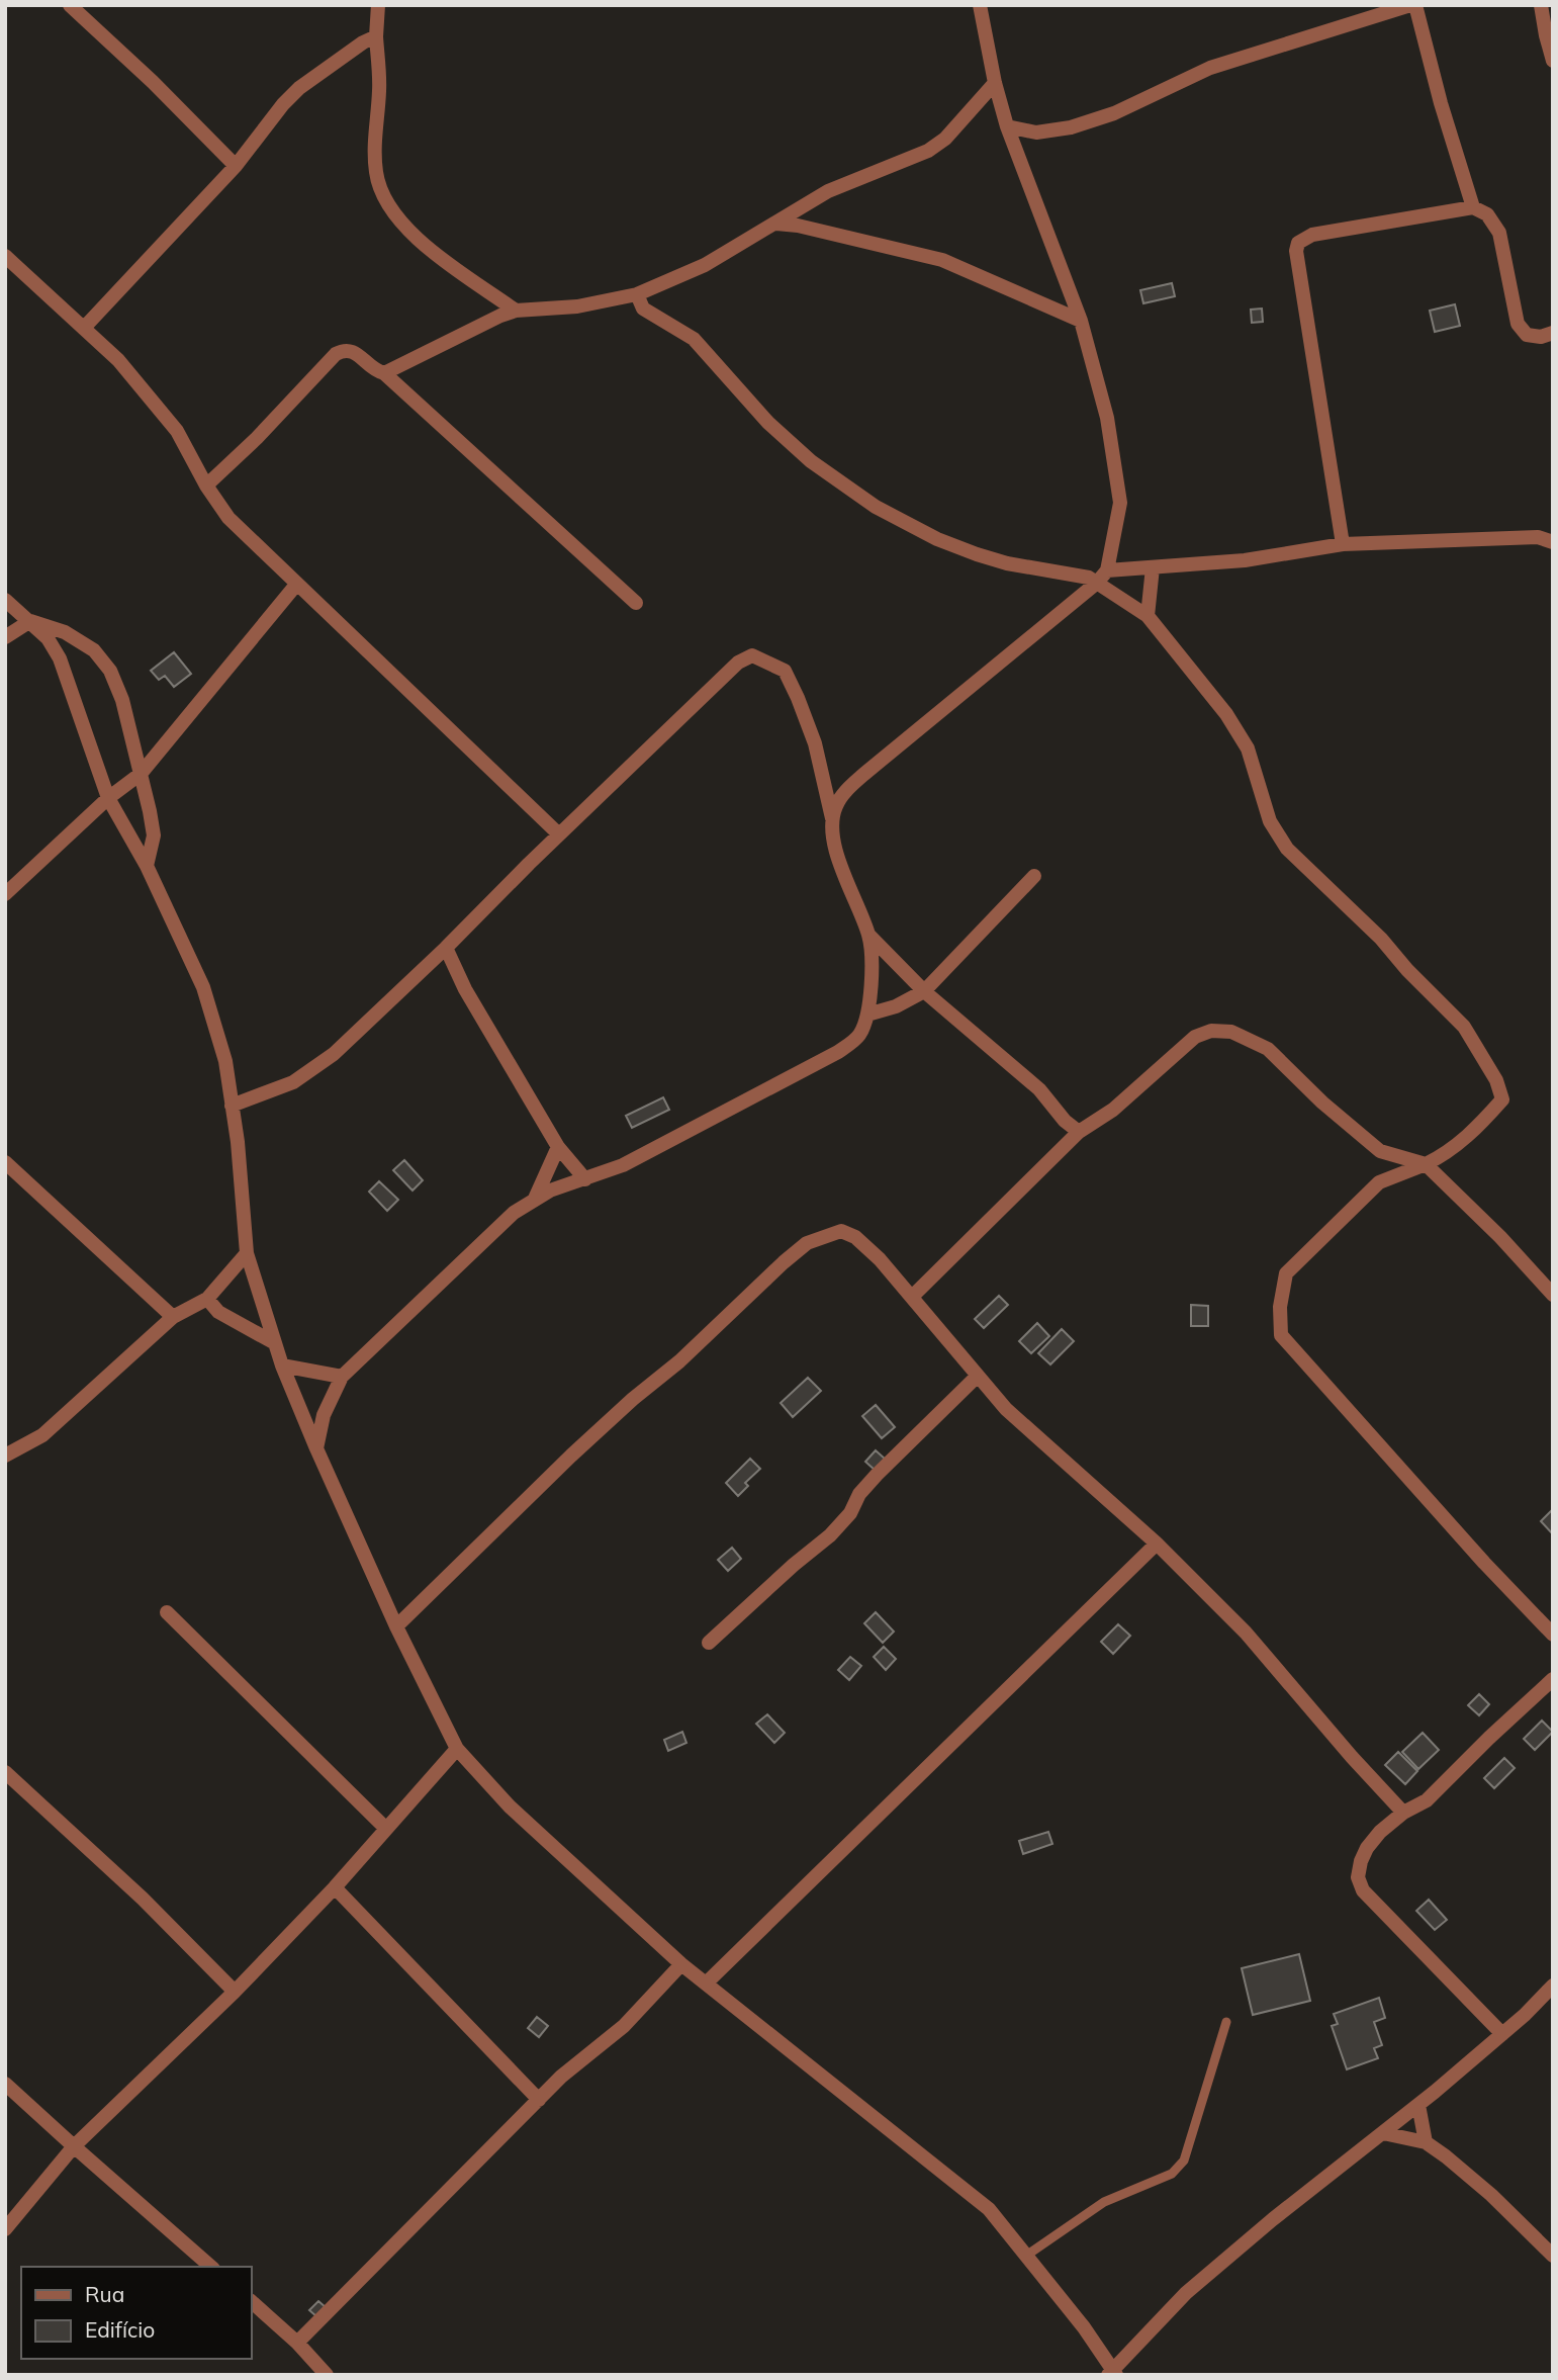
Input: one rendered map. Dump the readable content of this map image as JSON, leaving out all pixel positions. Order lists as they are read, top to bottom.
{
  "legend": ["Rua", "Edifício"]
}
